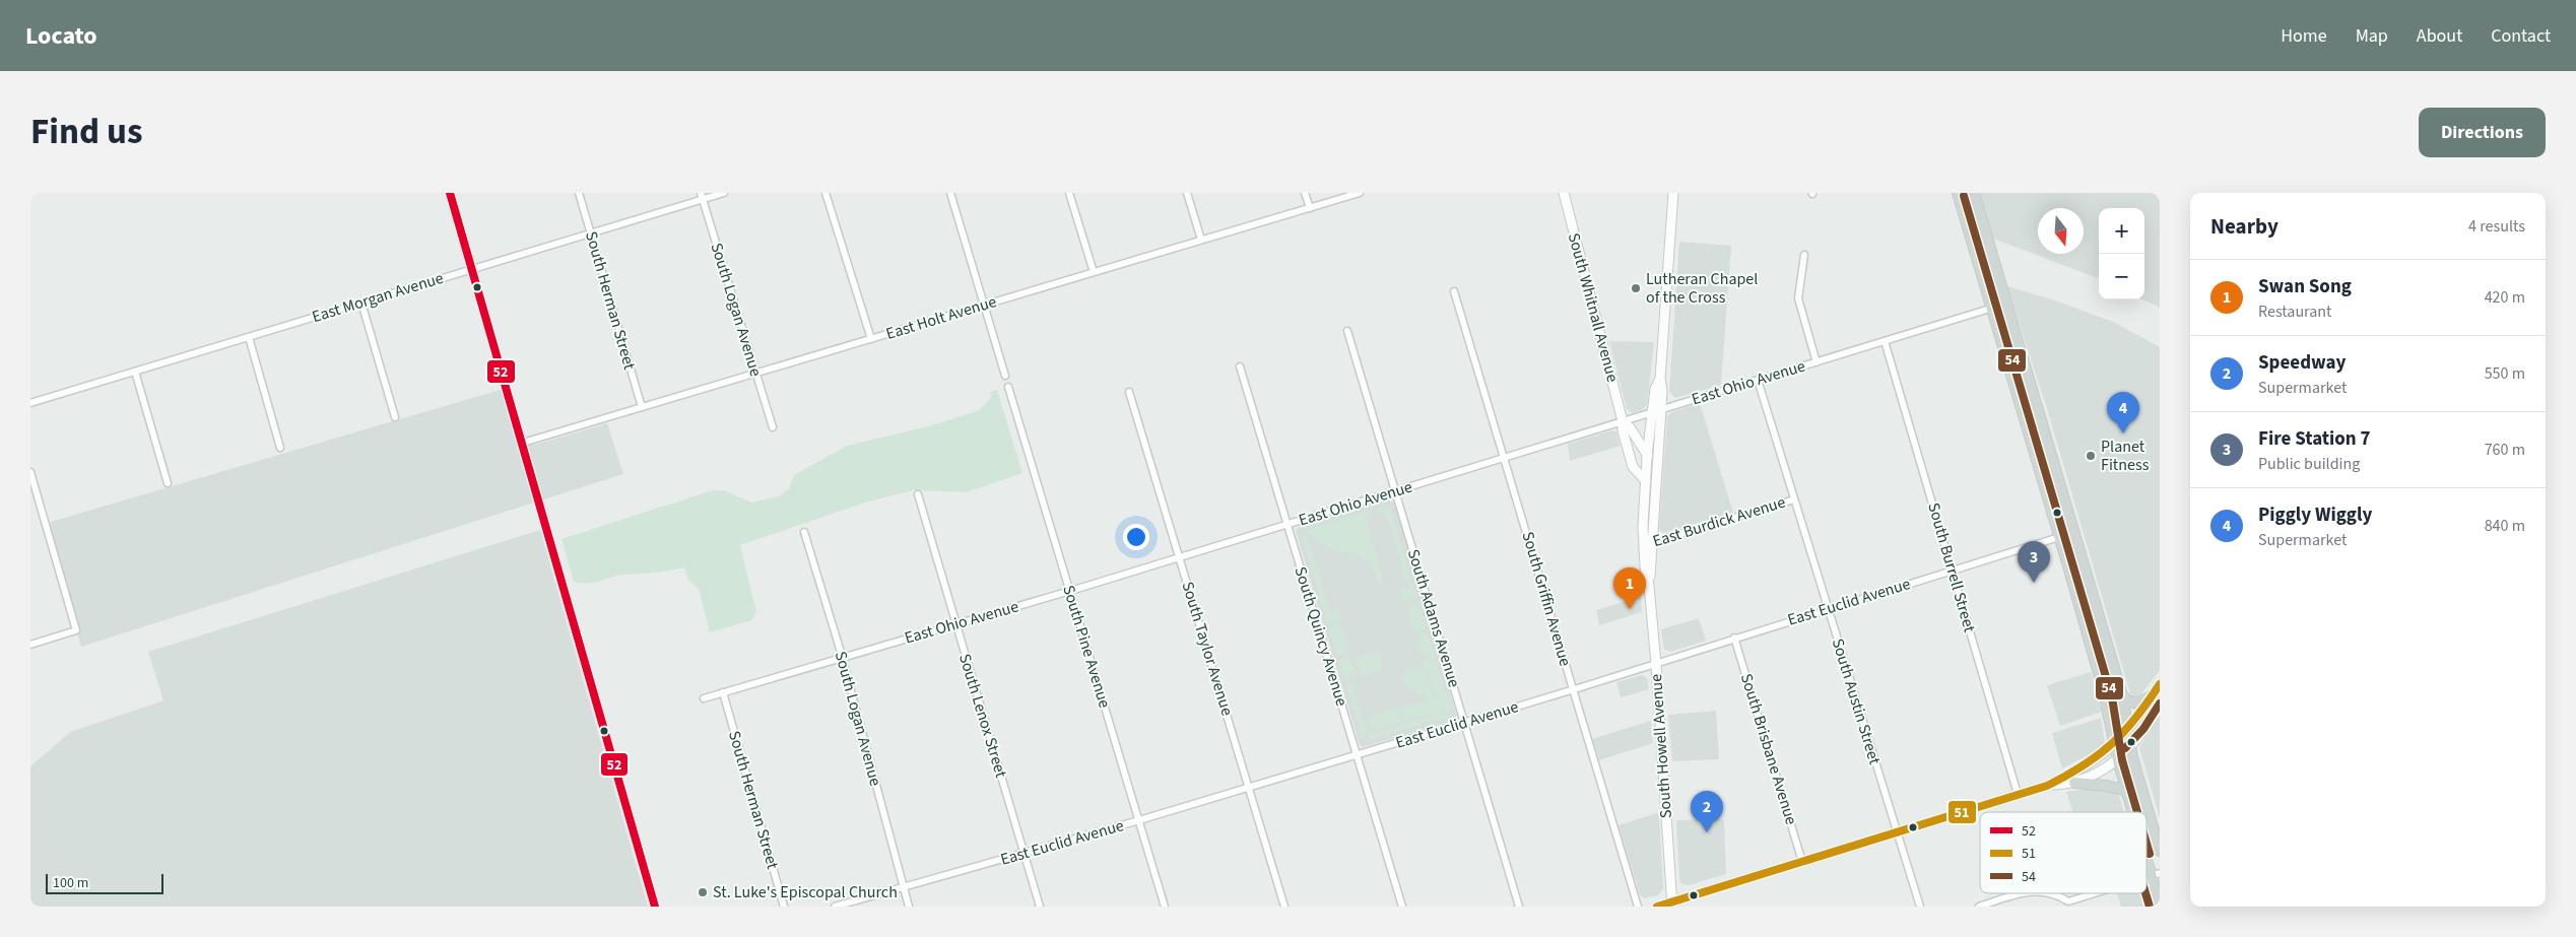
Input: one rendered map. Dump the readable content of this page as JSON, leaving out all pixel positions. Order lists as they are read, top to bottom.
{
  "streets": {
    "street": [
      "East Morgan Avenue",
      "South Herman Street",
      "South Whitnall Avenue",
      "South Logan Avenue",
      "East Holt Avenue",
      "East Ohio Avenue",
      "East Burdick Avenue",
      "South Burrell Street",
      "South Griffin Avenue",
      "East Euclid Avenue",
      "South Adams Avenue",
      "South Quincy Avenue",
      "South Pine Avenue",
      "South Taylor Avenue",
      "South Austin Street",
      "South Lenox Street",
      "South Howell Avenue",
      "South Brisbane Avenue"
    ]
  },
  "crossings": [
    ["East Morgan Avenue", "South Herman Street"],
    ["East Morgan Avenue", "South Logan Avenue"],
    ["South Herman Street", "East Holt Avenue"],
    ["South Herman Street", "East Ohio Avenue"],
    ["South Whitnall Avenue", "East Ohio Avenue"],
    ["South Whitnall Avenue", "South Howell Avenue"],
    ["South Logan Avenue", "East Holt Avenue"],
    ["South Logan Avenue", "East Ohio Avenue"],
    ["South Logan Avenue", "East Euclid Avenue"],
    ["East Ohio Avenue", "South Burrell Street"],
    ["East Ohio Avenue", "South Griffin Avenue"],
    ["East Ohio Avenue", "South Adams Avenue"],
    ["East Ohio Avenue", "South Quincy Avenue"],
    ["East Ohio Avenue", "South Pine Avenue"],
    ["East Ohio Avenue", "South Taylor Avenue"],
    ["East Ohio Avenue", "South Austin Street"],
    ["East Ohio Avenue", "South Lenox Street"],
    ["East Ohio Avenue", "South Howell Avenue"],
    ["East Burdick Avenue", "South Austin Street"],
    ["East Burdick Avenue", "South Howell Avenue"],
    ["South Burrell Street", "East Euclid Avenue"],
    ["South Griffin Avenue", "East Euclid Avenue"],
    ["East Euclid Avenue", "South Adams Avenue"],
    ["East Euclid Avenue", "South Quincy Avenue"],
    ["East Euclid Avenue", "South Pine Avenue"],
    ["East Euclid Avenue", "South Taylor Avenue"],
    ["East Euclid Avenue", "South Austin Street"],
    ["East Euclid Avenue", "South Lenox Street"],
    ["East Euclid Avenue", "South Howell Avenue"],
    ["East Euclid Avenue", "South Brisbane Avenue"]
  ],
  "places": ["Lutheran Chapel of the Cross", "Planet Fitness", "St. Luke's Episcopal Church"],
  "lines": ["transit line 52", "transit line 54", "transit line 51"],
  "legend": ["52", "51", "54"],
  "scale_bar": "100 m",
  "north": "bottom",
  "page": {
    "header": "Locato",
    "nav": [
      "Home",
      "Map",
      "About",
      "Contact"
    ],
    "title": "Find us",
    "buttons": "Directions",
    "heading": ["Nearby", "4 results"],
    "map_buttons": ["+", "−"],
    "list": [
      {
        "mark": "1",
        "name": "Swan Song",
        "note": "Restaurant",
        "value": "420 m"
      },
      {
        "mark": "2",
        "name": "Speedway",
        "note": "Supermarket",
        "value": "550 m"
      },
      {
        "mark": "3",
        "name": "Fire Station 7",
        "note": "Public building",
        "value": "760 m"
      },
      {
        "mark": "4",
        "name": "Piggly Wiggly",
        "note": "Supermarket",
        "value": "840 m"
      }
    ],
    "pins": [
      "4",
      "3",
      "1",
      "2"
    ],
    "scale": "100 m"
  }
}
